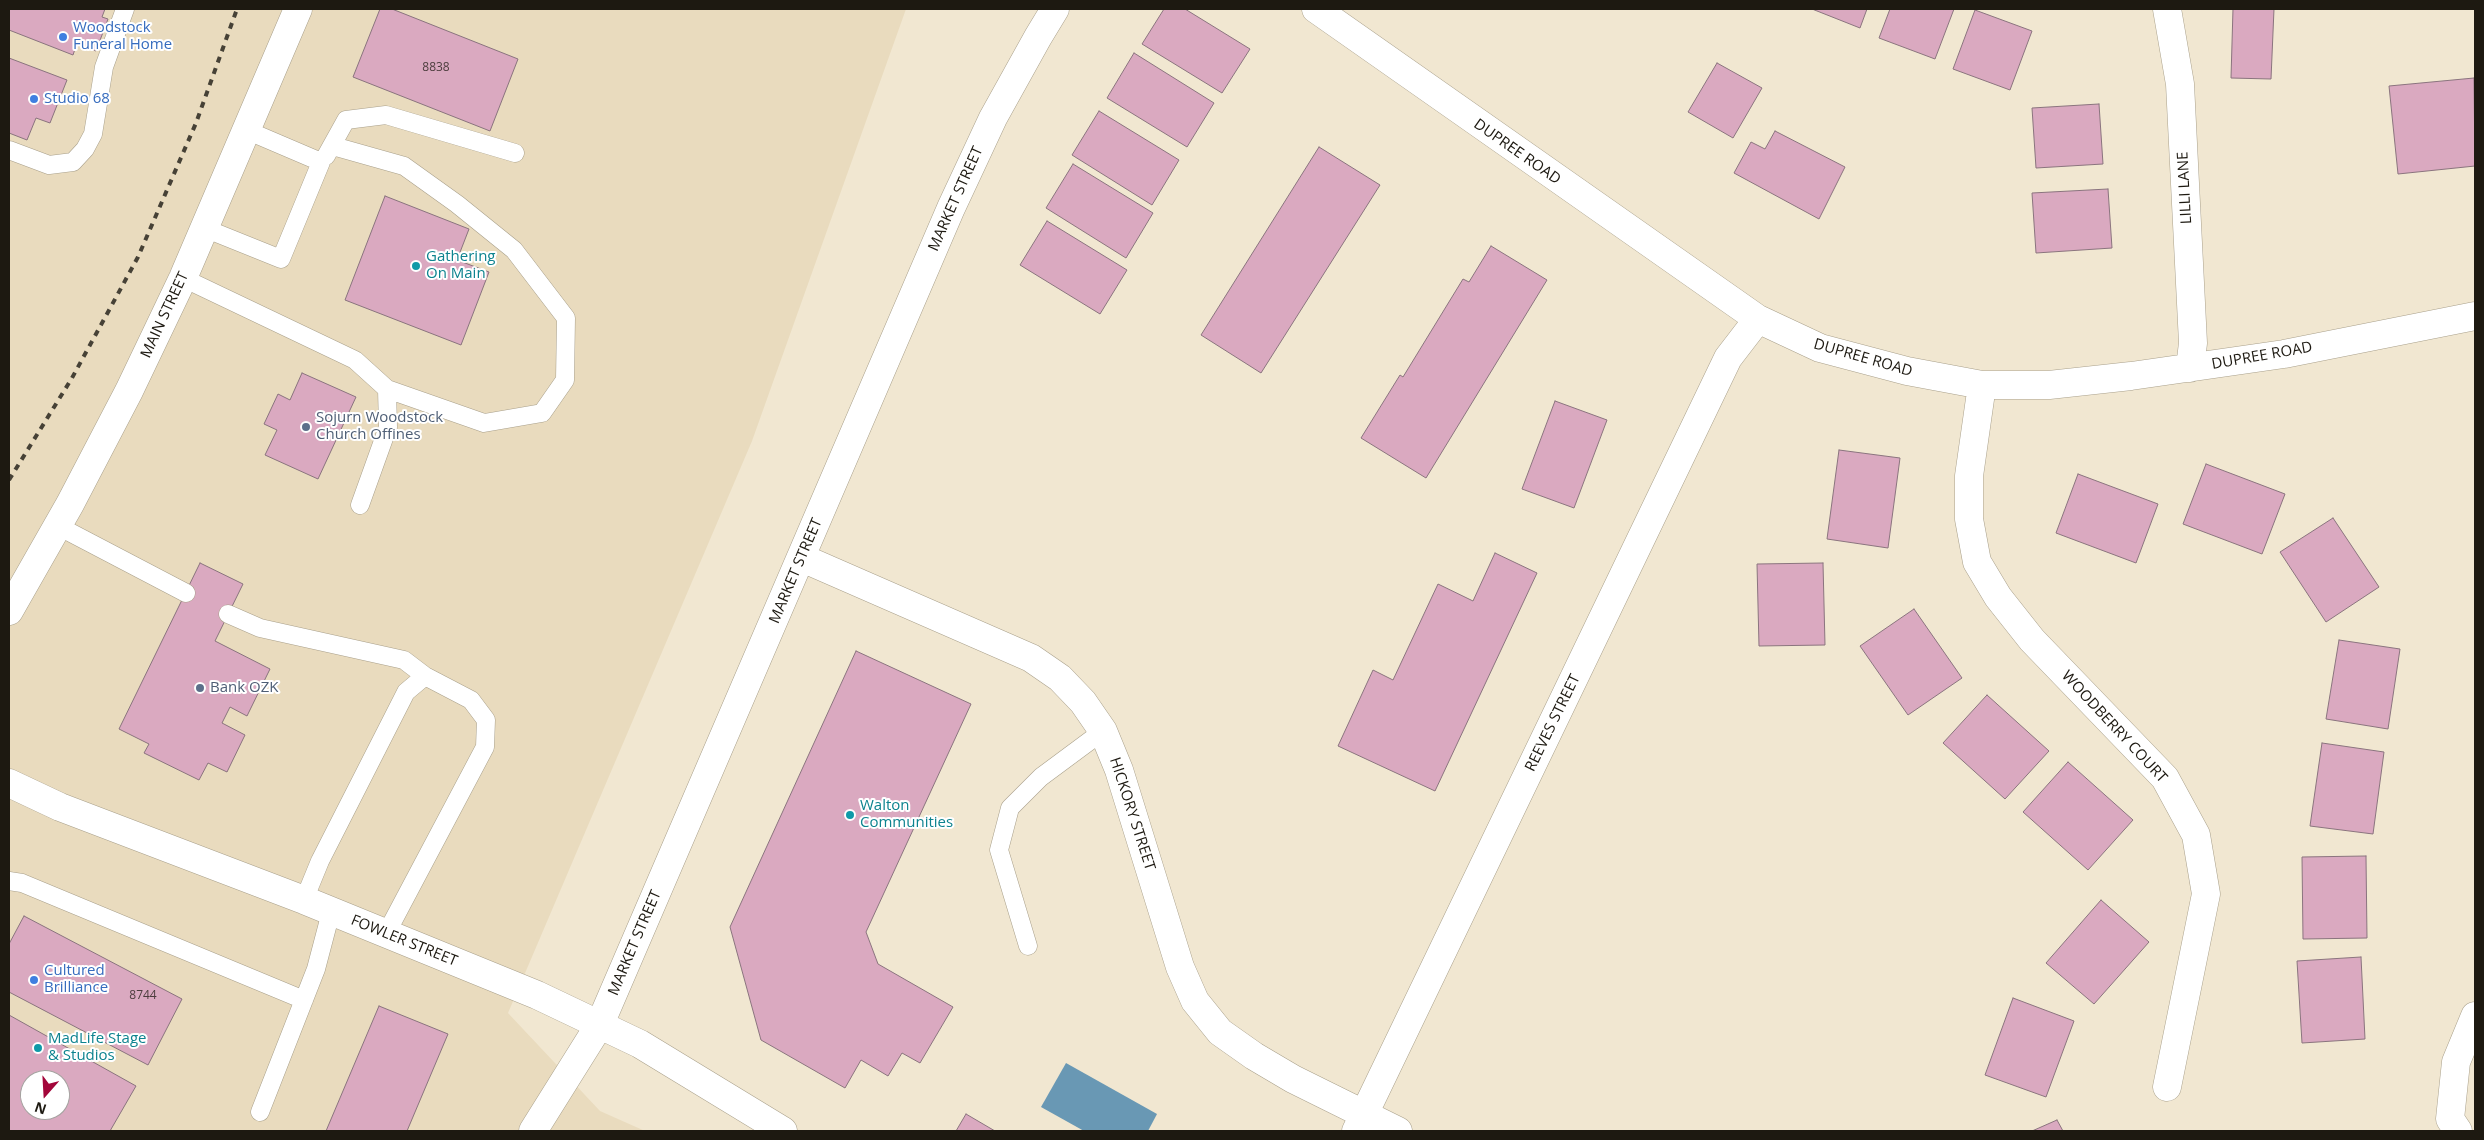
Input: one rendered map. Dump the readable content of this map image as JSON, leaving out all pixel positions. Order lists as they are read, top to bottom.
{
  "streets": {
    "street": [
      "DUPREE ROAD",
      "LILLI LANE",
      "MARKET STREET",
      "MAIN STREET",
      "REEVES STREET",
      "WOODBERRY COURT",
      "HICKORY STREET",
      "FOWLER STREET"
    ]
  },
  "crossings": [
    ["DUPREE ROAD", "LILLI LANE"],
    ["DUPREE ROAD", "REEVES STREET"],
    ["DUPREE ROAD", "WOODBERRY COURT"],
    ["MARKET STREET", "HICKORY STREET"],
    ["MARKET STREET", "FOWLER STREET"],
    ["REEVES STREET", "HICKORY STREET"]
  ],
  "places": [
    "Woodstock Funeral Home",
    "Studio 68",
    "Gathering On Main",
    "Sojurn Woodstock Church Offines",
    "Bank OZK",
    "Walton Communities",
    "Cultured Brilliance",
    "MadLife Stage & Studios"
  ],
  "house_numbers": ["8838", "8744"],
  "north": "bottom"
}
